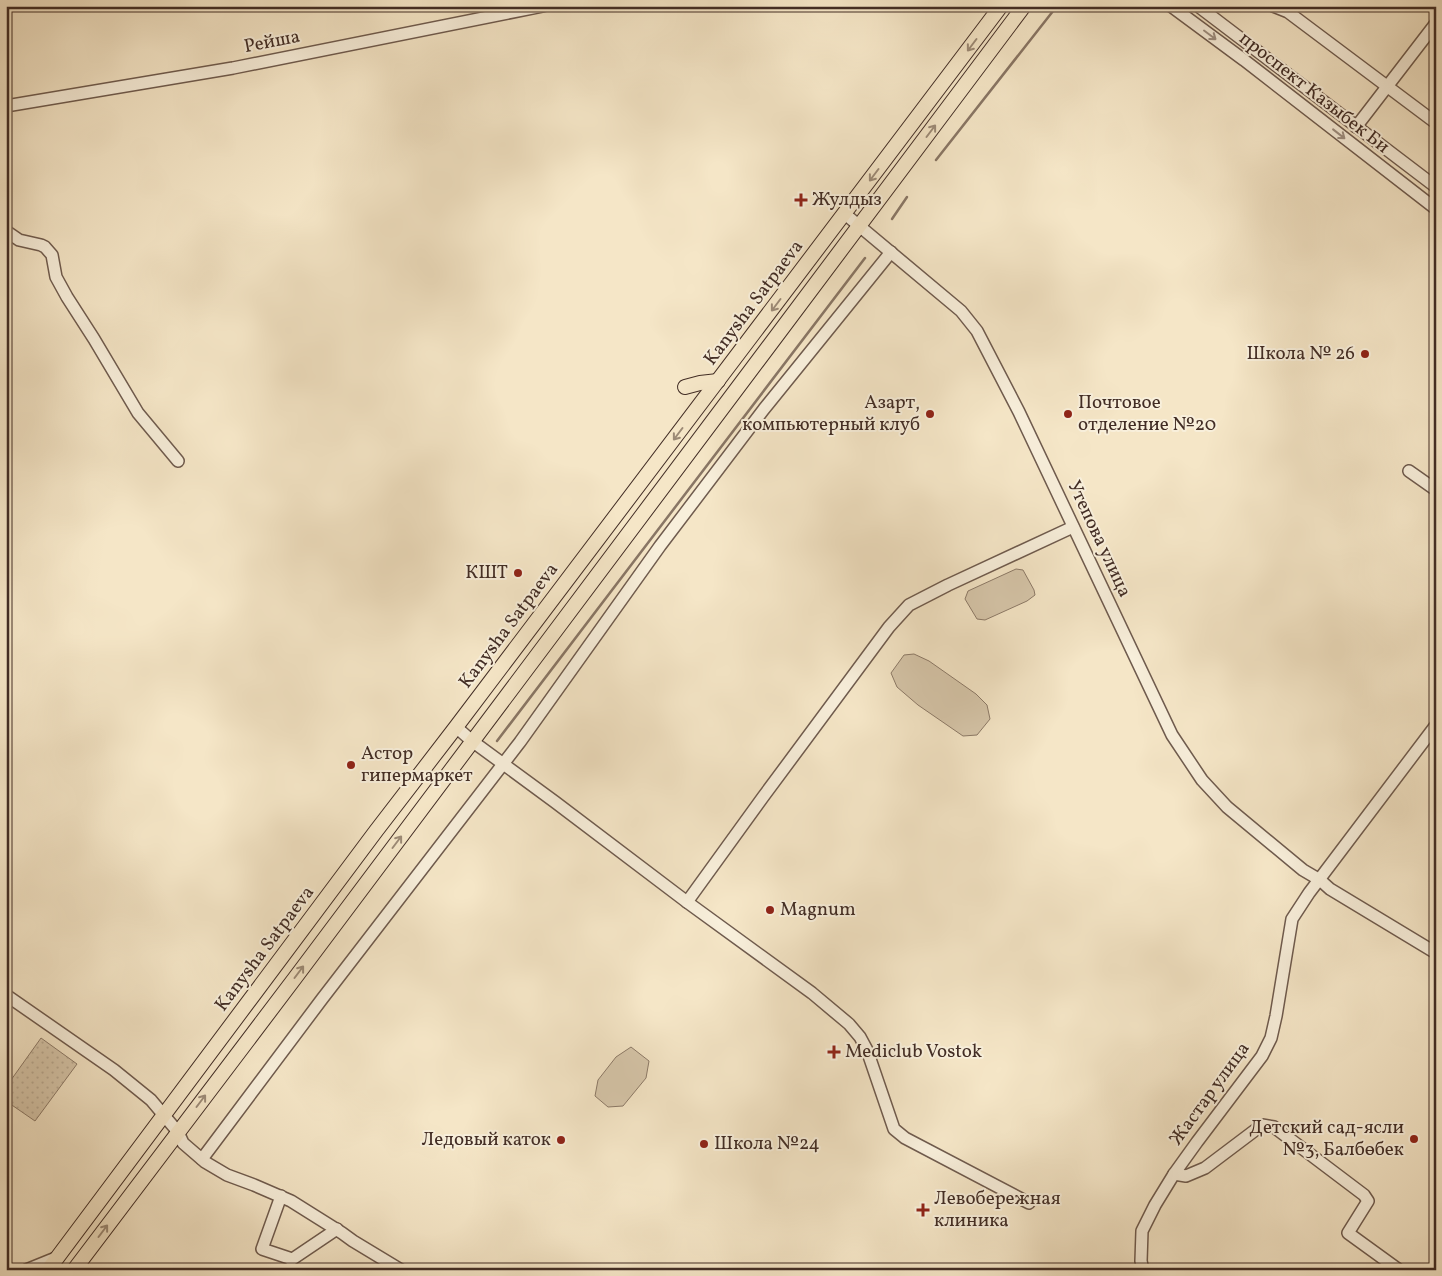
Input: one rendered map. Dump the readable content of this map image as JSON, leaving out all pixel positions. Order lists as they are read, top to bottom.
{
  "streets": {
    "main road": ["Kanysha Satpaeva"],
    "street": [
      "Рейша",
      "проспект Казыбек Би",
      "Утепова улица",
      "Жастар улица"
    ]
  },
  "crossings": [
    ["Kanysha Satpaeva", "Утепова улица"],
    ["Утепова улица", "Жастар улица"]
  ],
  "places": {
    "health": ["Жулдыз", "Mediclub Vostok", "Левобережная клиника"],
    "other": [
      "Школа № 26",
      "Азарт, компьютерный клуб",
      "Почтовое отделение №20",
      "КШТ",
      "Астор гипермаркет",
      "Magnum",
      "Детский сад-ясли №3, Балбөбек",
      "Ледовый каток",
      "Школа №24"
    ]
  }
}
